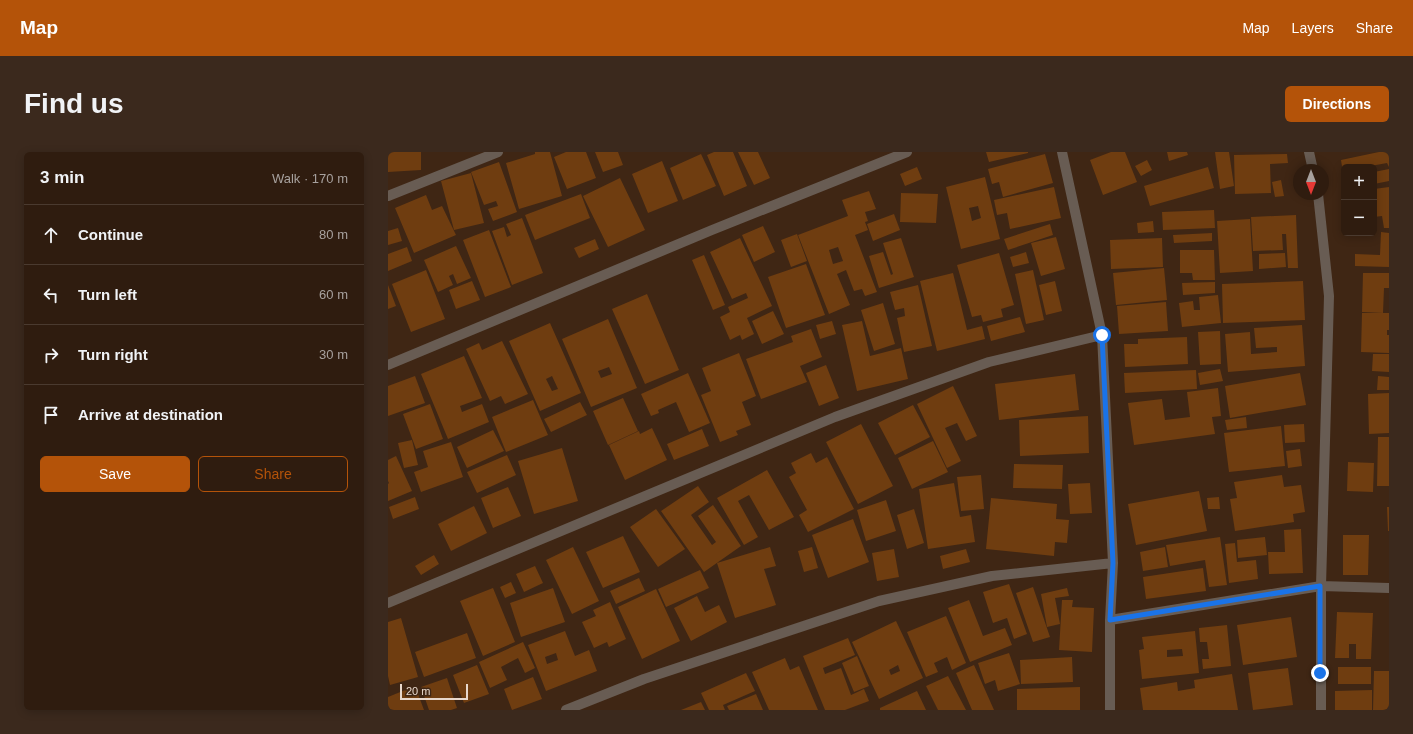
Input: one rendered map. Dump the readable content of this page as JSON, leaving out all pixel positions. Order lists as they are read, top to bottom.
{
  "scale_bar": "20 m",
  "north": "bottom",
  "page": {
    "header": "Map",
    "nav": ["Map", "Layers", "Share"],
    "buttons": [
      "Directions",
      ["Save", "Share"]
    ],
    "title": "Find us",
    "heading": ["3 min", "Walk · 170 m"],
    "map_buttons": ["+", "−"],
    "list": [
      ["Continue", "80 m"],
      ["Turn left", "60 m"],
      ["Turn right", "30 m"],
      "Arrive at destination"
    ],
    "scale": "20 m"
  }
}
